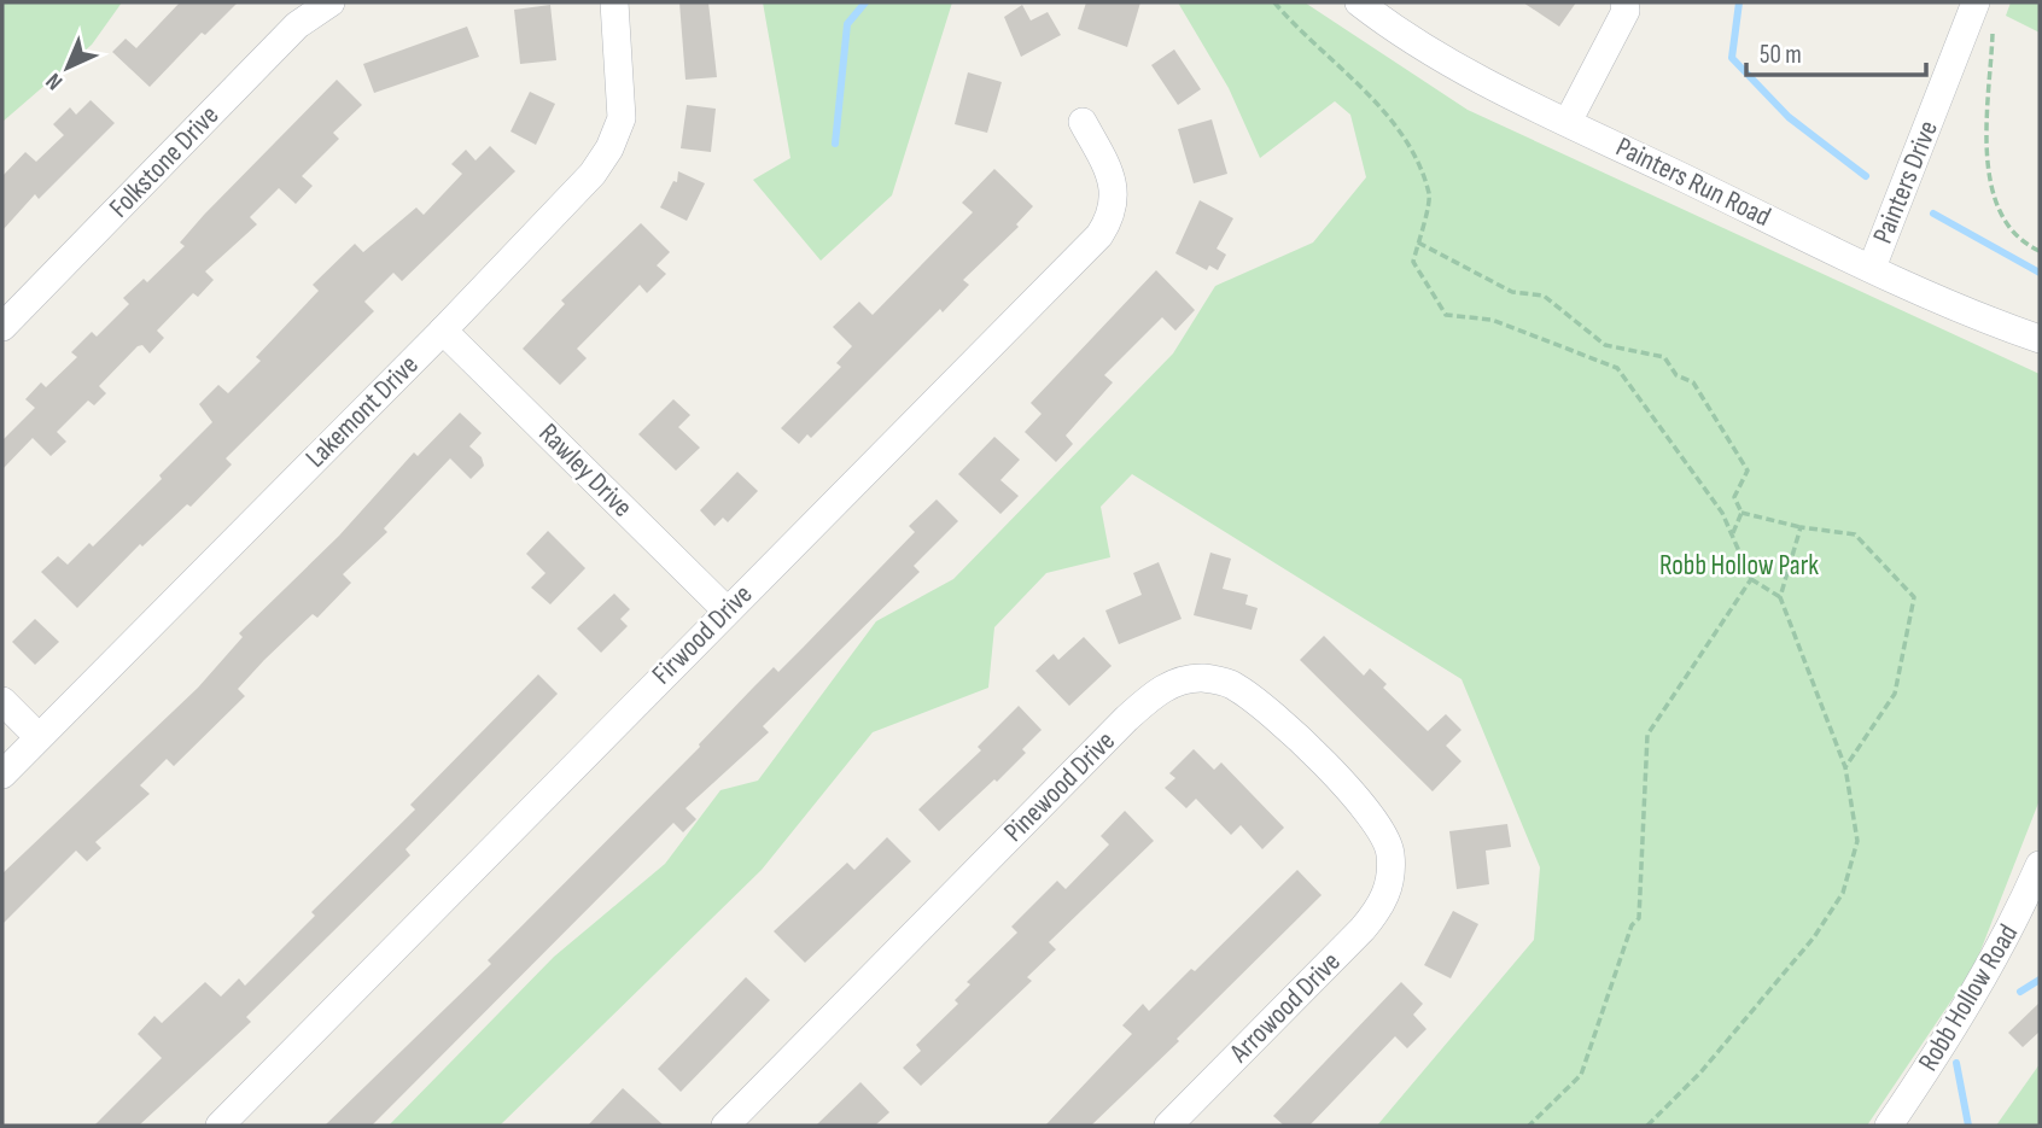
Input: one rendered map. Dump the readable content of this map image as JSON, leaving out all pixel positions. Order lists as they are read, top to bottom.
{
  "streets": {
    "street": [
      "Folkstone Drive",
      "Painters Run Road",
      "Painters Drive",
      "Lakemont Drive",
      "Rawley Drive",
      "Firwood Drive",
      "Pinewood Drive",
      "Robb Hollow Road",
      "Arrowood Drive"
    ]
  },
  "crossings": [
    ["Painters Run Road", "Painters Drive"],
    ["Lakemont Drive", "Rawley Drive"],
    ["Rawley Drive", "Firwood Drive"],
    ["Pinewood Drive", "Arrowood Drive"]
  ],
  "parks": ["Robb Hollow Park"],
  "scale_bar": "50 m",
  "north": "bottom left"
}
